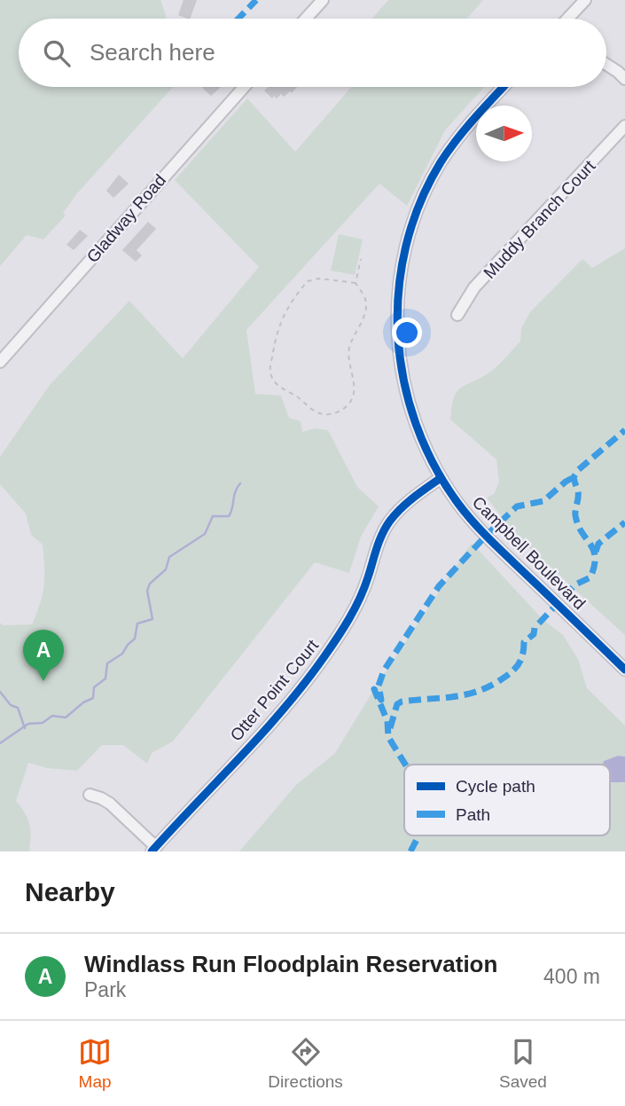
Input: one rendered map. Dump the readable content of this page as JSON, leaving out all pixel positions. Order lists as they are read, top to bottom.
{
  "streets": {
    "street": [
      "Gladway Road",
      "Muddy Branch Court",
      "Campbell Boulevard",
      "Otter Point Court"
    ]
  },
  "crossings": [
    ["Campbell Boulevard", "Otter Point Court"]
  ],
  "legend": ["Cycle path", "Path"],
  "north": "right",
  "page": {
    "search": "Search here",
    "pins": "A",
    "heading": "Nearby",
    "list": [
      {
        "mark": "A",
        "name": "Windlass Run Floodplain Reservation",
        "note": "Park",
        "value": "400 m"
      }
    ],
    "nav": ["Map", "Directions", "Saved"]
  }
}
